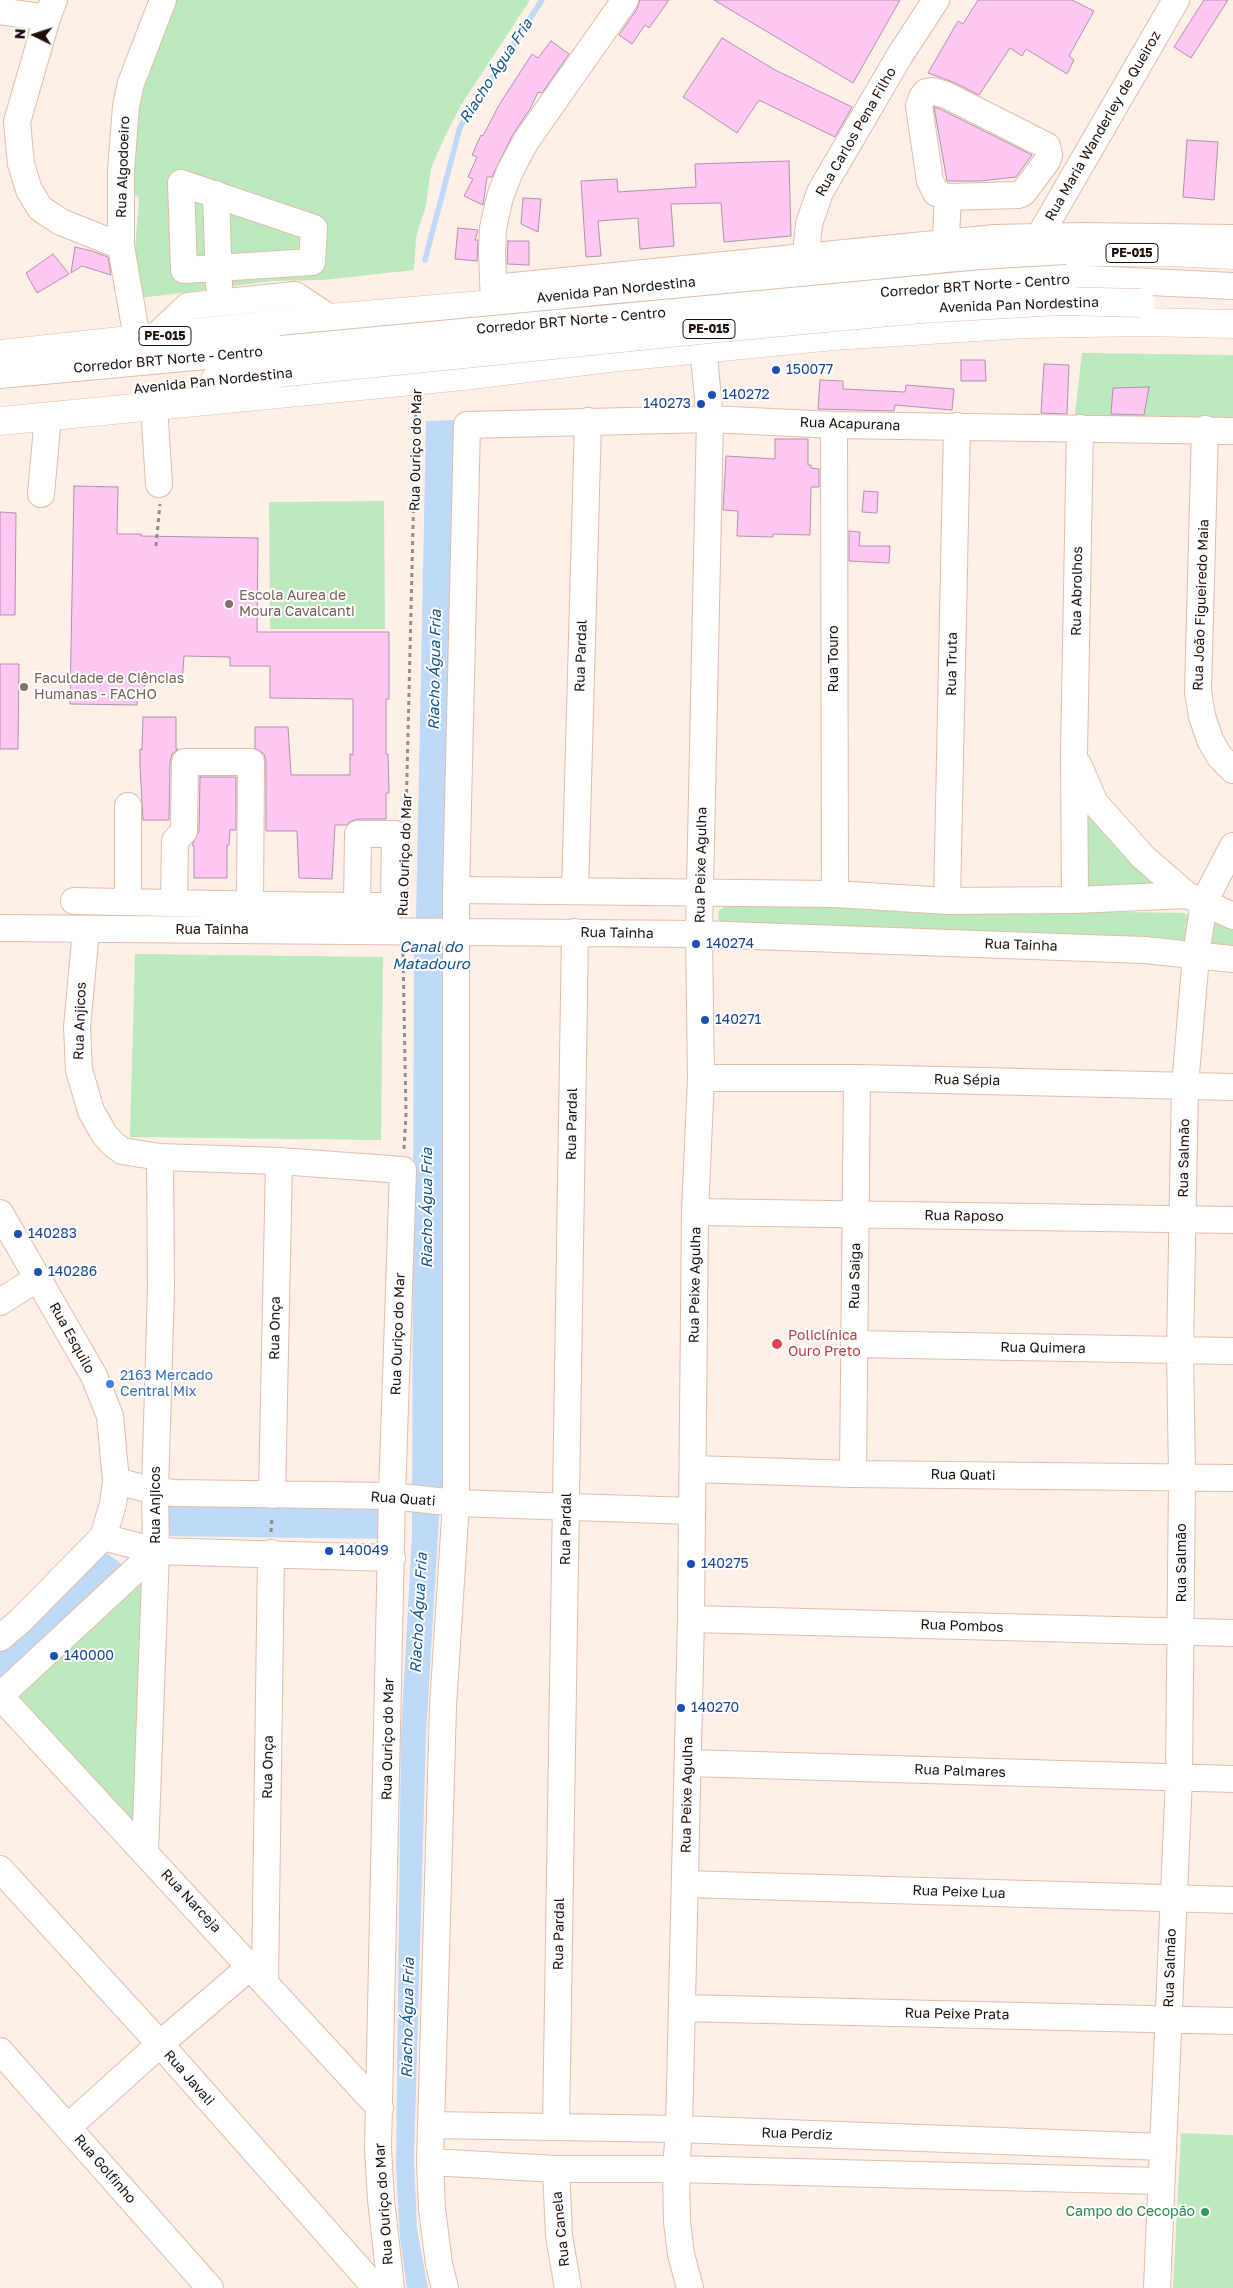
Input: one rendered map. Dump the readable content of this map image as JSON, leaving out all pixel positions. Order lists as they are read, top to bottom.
{
  "streets": {
    "highway": ["PE-015", "Avenida Pan Nordestina"],
    "street": [
      "Rua Maria Wanderley de Queiroz",
      "Rua Carlos Pena Filho",
      "Rua Algodoeiro",
      "Corredor BRT Norte - Centro",
      "Rua Acapurana",
      "Rua Ouriço do Mar",
      "Rua Abrolhos",
      "Rua João Figueiredo Maia",
      "Rua Pardal",
      "Rua Touro",
      "Rua Truta",
      "Rua Peixe Agulha",
      "Rua Tainha",
      "Rua Anjicos",
      "Rua Sépia",
      "Rua Salmão",
      "Rua Raposo",
      "Rua Saiga",
      "Rua Onça",
      "Rua Esquilo",
      "Rua Quimera",
      "Rua Quati",
      "Rua Pombos",
      "Rua Palmares",
      "Rua Peixe Lua",
      "Rua Narceja",
      "Rua Peixe Prata",
      "Rua Javali",
      "Rua Perdiz",
      "Rua Golfinho",
      "Rua Canela"
    ]
  },
  "crossings": [
    ["Rua Maria Wanderley de Queiroz", "Avenida Pan Nordestina"],
    ["Rua Carlos Pena Filho", "Avenida Pan Nordestina"],
    ["Rua Algodoeiro", "Avenida Pan Nordestina"],
    ["Corredor BRT Norte - Centro", "Avenida Pan Nordestina"],
    ["Avenida Pan Nordestina", "Rua Ouriço do Mar"],
    ["Avenida Pan Nordestina", "Rua Peixe Agulha"],
    ["Rua Acapurana", "Rua Abrolhos"],
    ["Rua Acapurana", "Rua João Figueiredo Maia"],
    ["Rua Acapurana", "Rua Pardal"],
    ["Rua Acapurana", "Rua Touro"],
    ["Rua Acapurana", "Rua Truta"],
    ["Rua Acapurana", "Rua Peixe Agulha"],
    ["Rua Ouriço do Mar", "Rua Tainha"],
    ["Rua Ouriço do Mar", "Rua Anjicos"],
    ["Rua Ouriço do Mar", "Rua Quati"],
    ["Rua Ouriço do Mar", "Rua Narceja"],
    ["Rua Abrolhos", "Rua Salmão"],
    ["Rua Pardal", "Rua Tainha"],
    ["Rua Pardal", "Rua Quati"],
    ["Rua Pardal", "Rua Perdiz"],
    ["Rua Peixe Agulha", "Rua Tainha"],
    ["Rua Peixe Agulha", "Rua Sépia"],
    ["Rua Peixe Agulha", "Rua Raposo"],
    ["Rua Peixe Agulha", "Rua Quati"],
    ["Rua Peixe Agulha", "Rua Pombos"],
    ["Rua Peixe Agulha", "Rua Palmares"],
    ["Rua Peixe Agulha", "Rua Peixe Lua"],
    ["Rua Peixe Agulha", "Rua Peixe Prata"],
    ["Rua Peixe Agulha", "Rua Perdiz"],
    ["Rua Tainha", "Rua Anjicos"],
    ["Rua Tainha", "Rua Salmão"],
    ["Rua Anjicos", "Rua Onça"],
    ["Rua Anjicos", "Rua Quati"],
    ["Rua Anjicos", "Rua Narceja"],
    ["Rua Sépia", "Rua Salmão"],
    ["Rua Sépia", "Rua Saiga"],
    ["Rua Salmão", "Rua Raposo"],
    ["Rua Salmão", "Rua Quimera"],
    ["Rua Salmão", "Rua Quati"],
    ["Rua Salmão", "Rua Pombos"],
    ["Rua Salmão", "Rua Palmares"],
    ["Rua Salmão", "Rua Peixe Lua"],
    ["Rua Salmão", "Rua Peixe Prata"],
    ["Rua Salmão", "Rua Perdiz"],
    ["Rua Raposo", "Rua Saiga"],
    ["Rua Saiga", "Rua Quimera"],
    ["Rua Saiga", "Rua Quati"],
    ["Rua Onça", "Rua Quati"],
    ["Rua Onça", "Rua Narceja"],
    ["Rua Esquilo", "Rua Quati"]
  ],
  "water": ["Riacho Água Fria", "Canal do Matadouro"],
  "places": [
    "150077",
    "140272",
    "140273",
    "Escola Aurea de Moura Cavalcanti",
    "Faculdade de Ciências Humanas - FACHO",
    "140274",
    "140271",
    "140283",
    "140286",
    "Policlínica Ouro Preto",
    "2163 Mercado Central Mix",
    "140049",
    "140275",
    "140000",
    "140270",
    "Campo do Cecopão"
  ],
  "north": "left"
}
